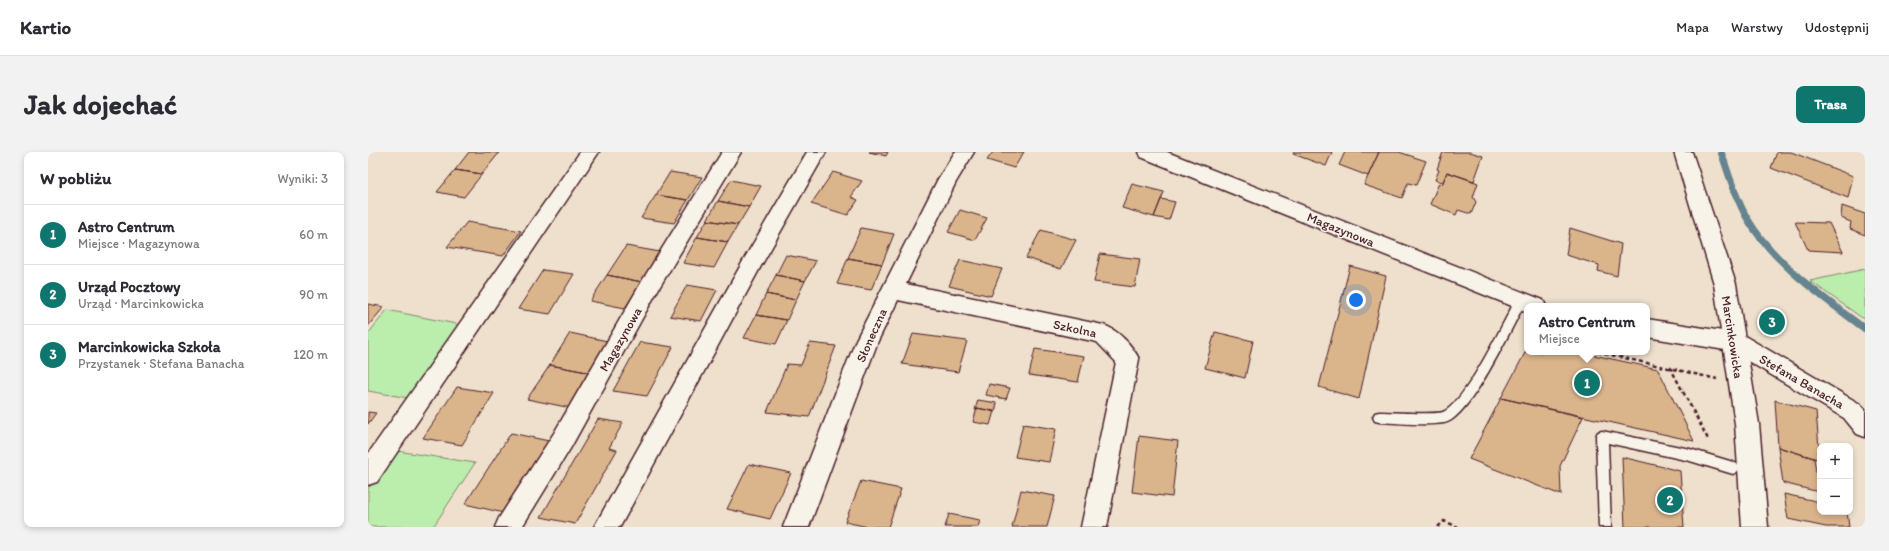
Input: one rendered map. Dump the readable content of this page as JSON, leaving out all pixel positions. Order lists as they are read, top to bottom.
{
  "streets": {
    "street": [
      "Magazynowa",
      "Szkolna",
      "Słoneczna",
      "Marcinkowicka",
      "Stefana Banacha"
    ]
  },
  "crossings": [
    ["Szkolna", "Słoneczna"],
    ["Marcinkowicka", "Stefana Banacha"]
  ],
  "page": {
    "header": "Kartio",
    "nav": ["Mapa", "Warstwy", "Udostępnij"],
    "buttons": "Trasa",
    "title": "Jak dojechać",
    "heading": ["W pobliżu", "Wyniki: 3"],
    "list": [
      {
        "mark": "1",
        "name": "Astro Centrum",
        "note": "Miejsce · Magazynowa",
        "value": "60 m"
      },
      {
        "mark": "2",
        "name": "Urząd Pocztowy",
        "note": "Urząd · Marcinkowicka",
        "value": "90 m"
      },
      {
        "mark": "3",
        "name": "Marcinkowicka Szkoła",
        "note": "Przystanek · Stefana Banacha",
        "value": "120 m"
      }
    ],
    "popup": ["Astro Centrum", "Miejsce"],
    "pins": ["3", "1", "2"],
    "map_buttons": ["+", "−"]
  }
}
